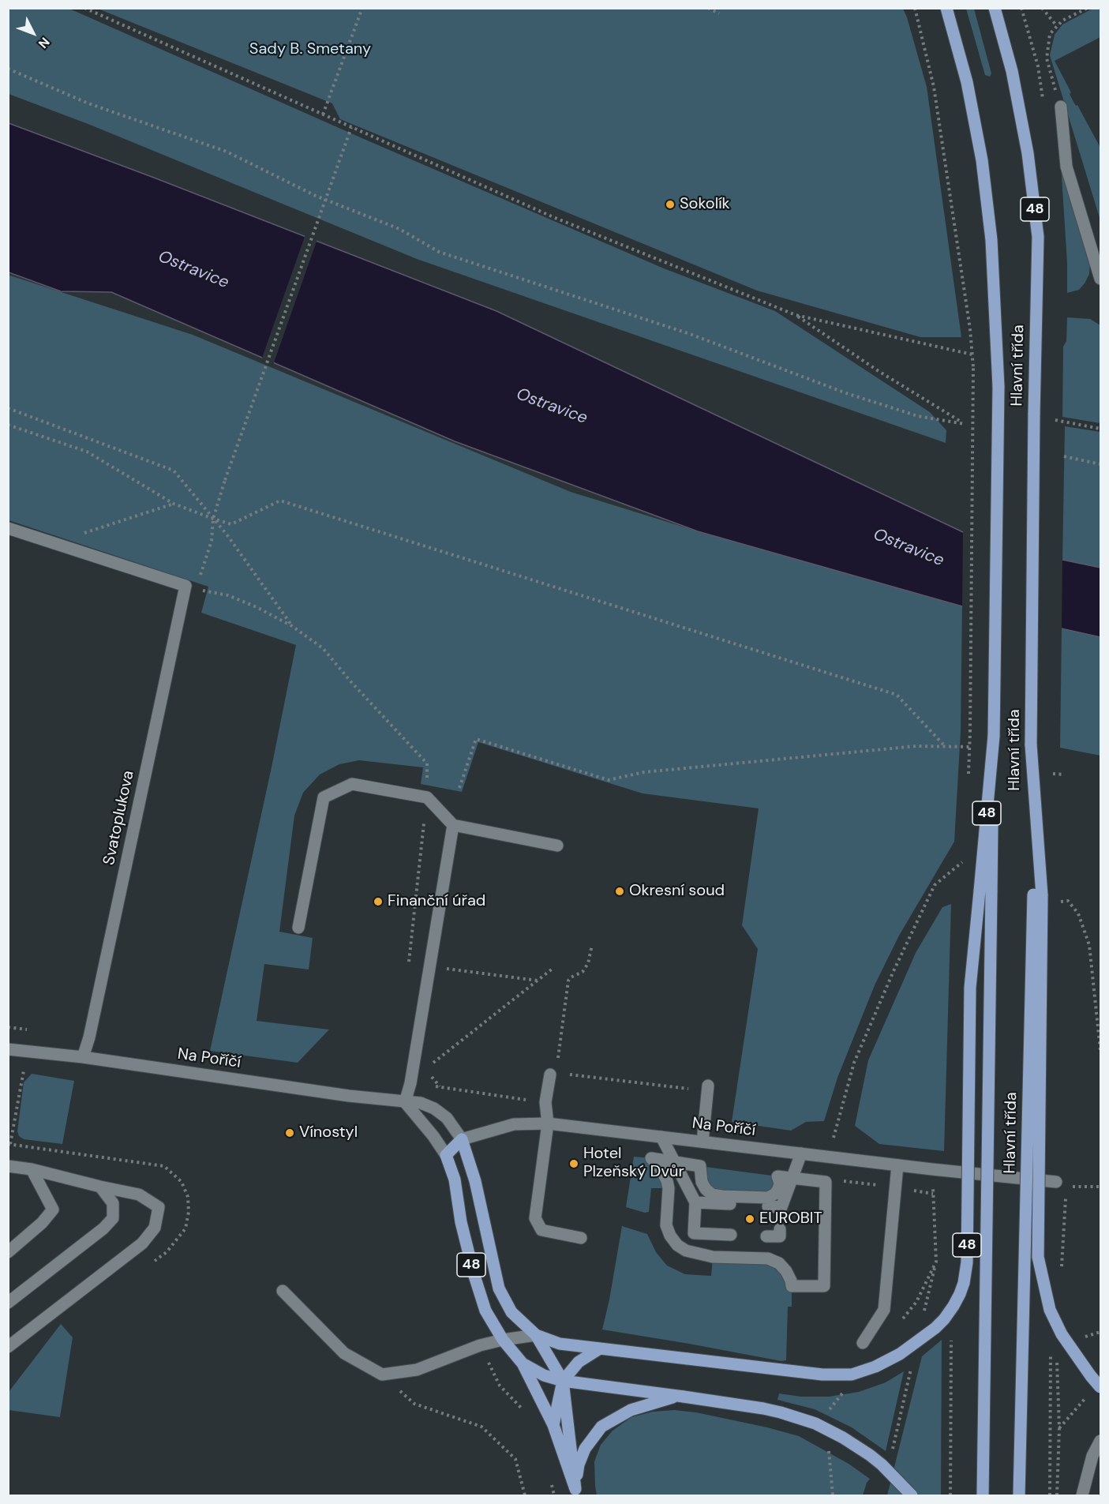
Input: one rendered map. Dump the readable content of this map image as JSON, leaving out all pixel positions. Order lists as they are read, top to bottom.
{
  "streets": {
    "main road": ["48", "Hlavní třída"],
    "street": ["Svatoplukova", "Na Poříčí"]
  },
  "crossings": [
    ["48", "Hlavní třída"],
    ["48", "Na Poříčí"],
    ["Svatoplukova", "Na Poříčí"]
  ],
  "water": ["Ostravice"],
  "parks": ["Sady B. Smetany"],
  "places": [
    "Sokolík",
    "Okresní soud",
    "Finanční úřad",
    "Vínostyl",
    "Hotel Plzeňský Dvůr",
    "EUROBIT"
  ],
  "north": "bottom right"
}
